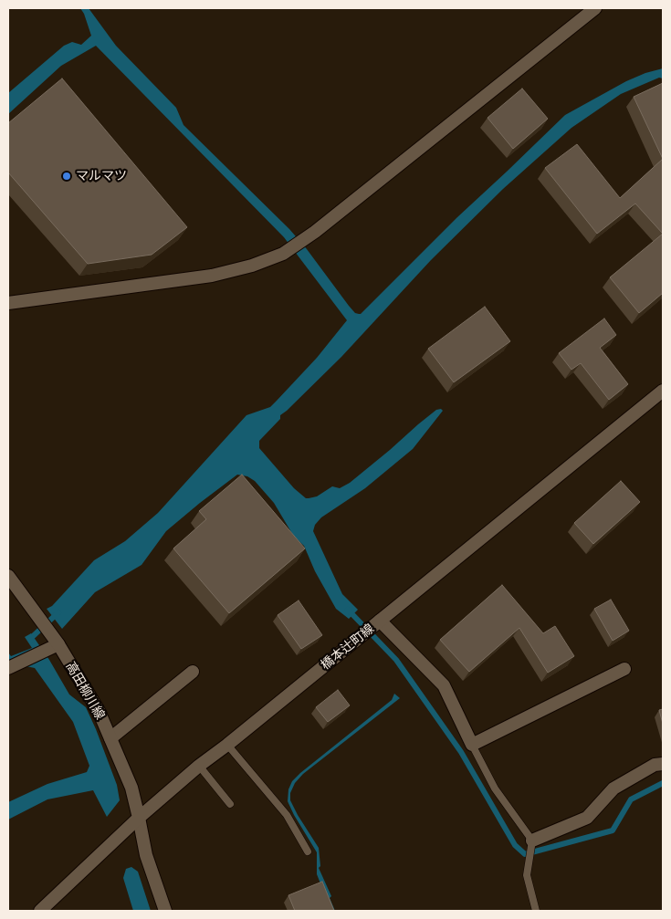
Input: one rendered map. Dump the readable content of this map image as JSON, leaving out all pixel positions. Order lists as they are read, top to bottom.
{
  "streets": {
    "street": ["橋本辻町線", "高田柳川線"]
  },
  "crossings": [
    ["橋本辻町線", "高田柳川線"]
  ],
  "places": ["マルマツ"]
}
